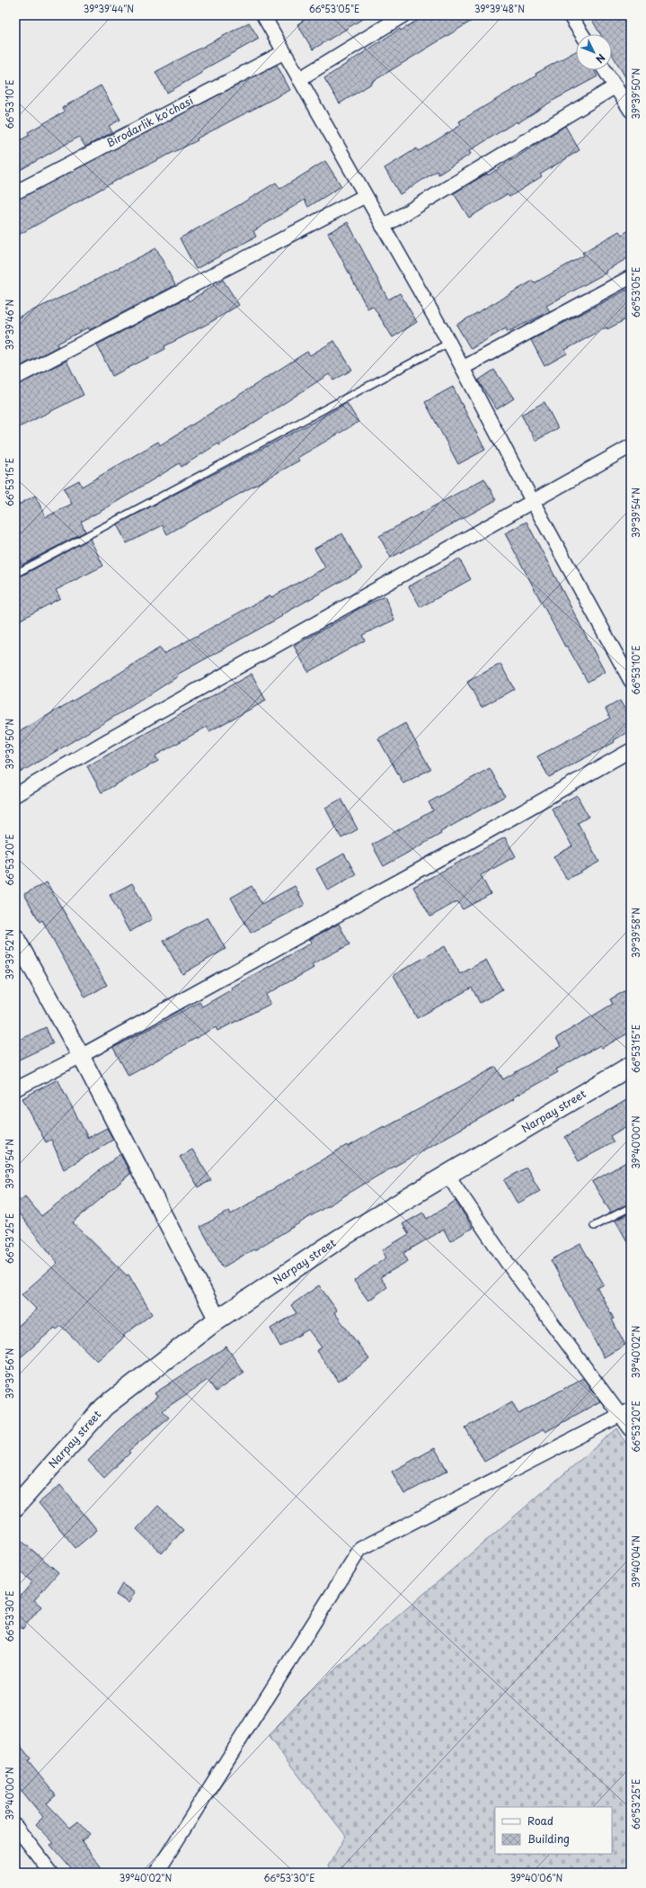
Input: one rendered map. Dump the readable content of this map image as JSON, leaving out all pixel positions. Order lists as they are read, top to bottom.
{
  "streets": {
    "main road": ["Narpay street"],
    "street": ["Birodarlik ko'chasi"]
  },
  "legend": ["Road", "Building"],
  "north": "bottom right",
  "coordinates": [
    "39°39'44\"N",
    "66°53'05\"E",
    "39°39'48\"N",
    "39°39'50\"N",
    "66°53'10\"E",
    "39°39'46\"N",
    "66°53'15\"E",
    "39°39'54\"N",
    "66°53'20\"E",
    "39°39'58\"N",
    "39°39'52\"N",
    "39°40'00\"N",
    "66°53'25\"E",
    "39°40'02\"N",
    "39°39'56\"N",
    "39°40'04\"N",
    "66°53'30\"E",
    "39°40'06\"N"
  ]
}
